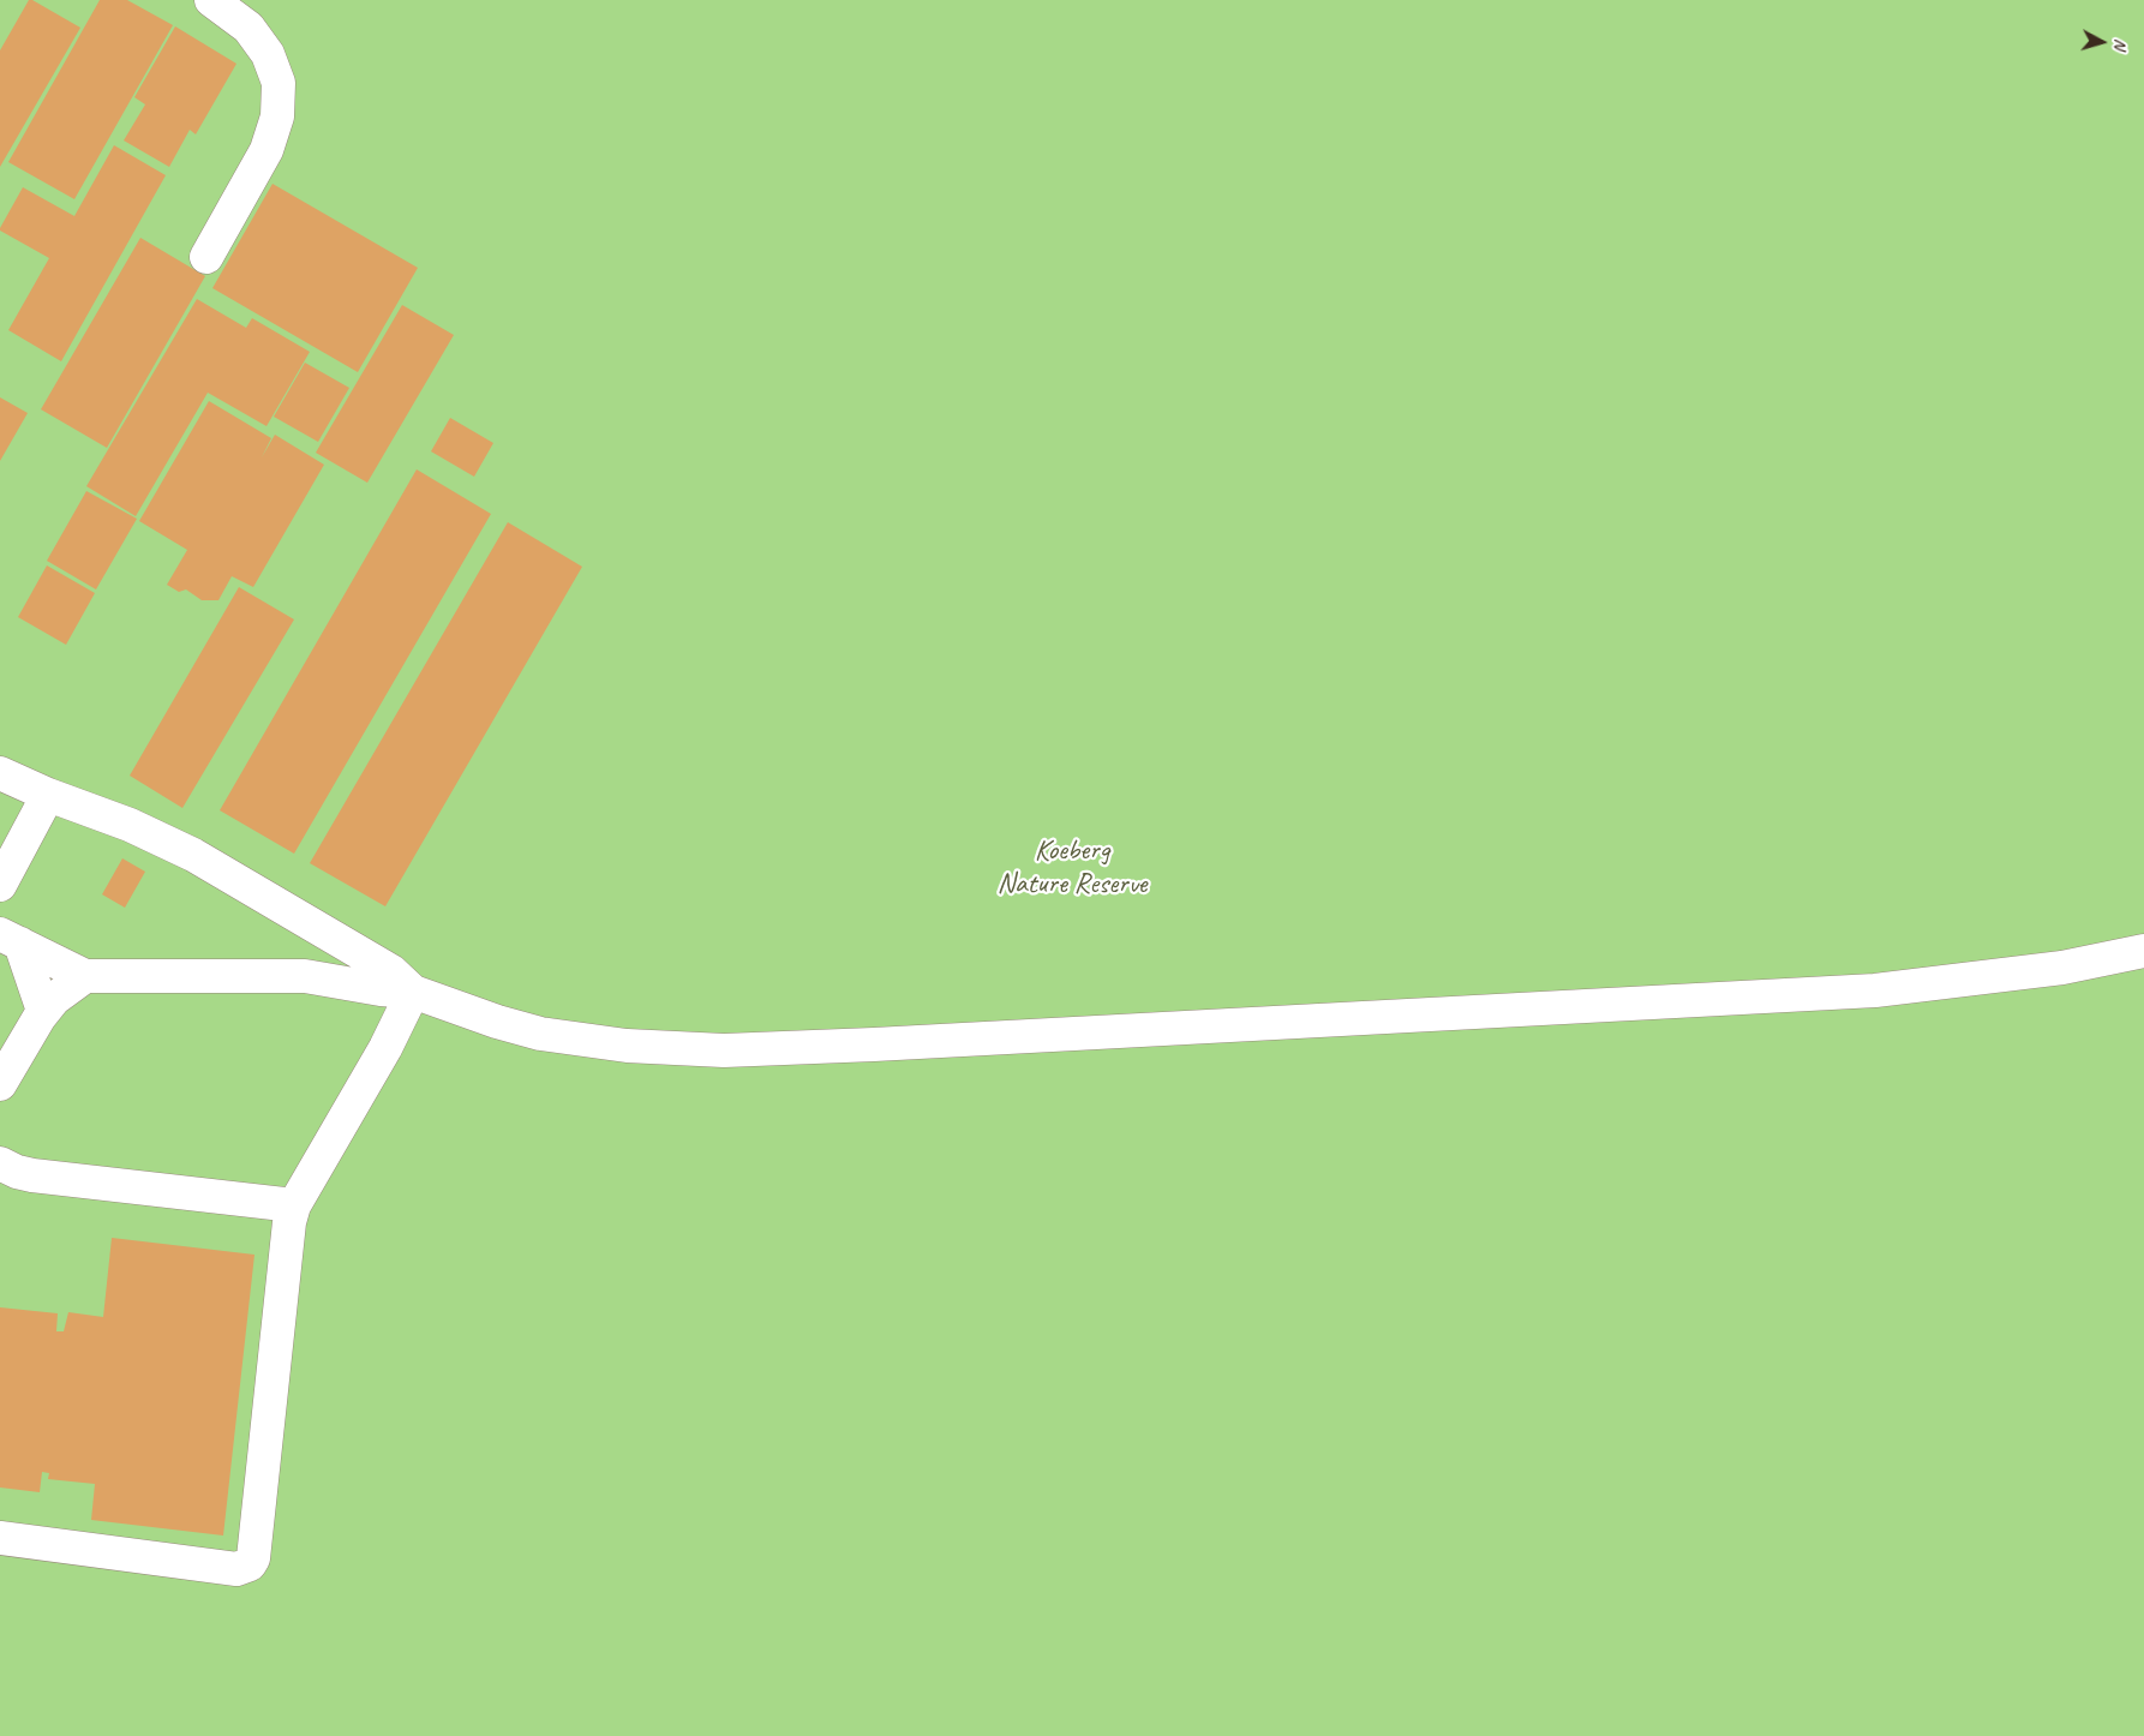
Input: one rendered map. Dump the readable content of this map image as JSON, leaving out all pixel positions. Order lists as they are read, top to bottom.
{
  "parks": ["Koeberg Nature Reserve"],
  "north": "right"
}
